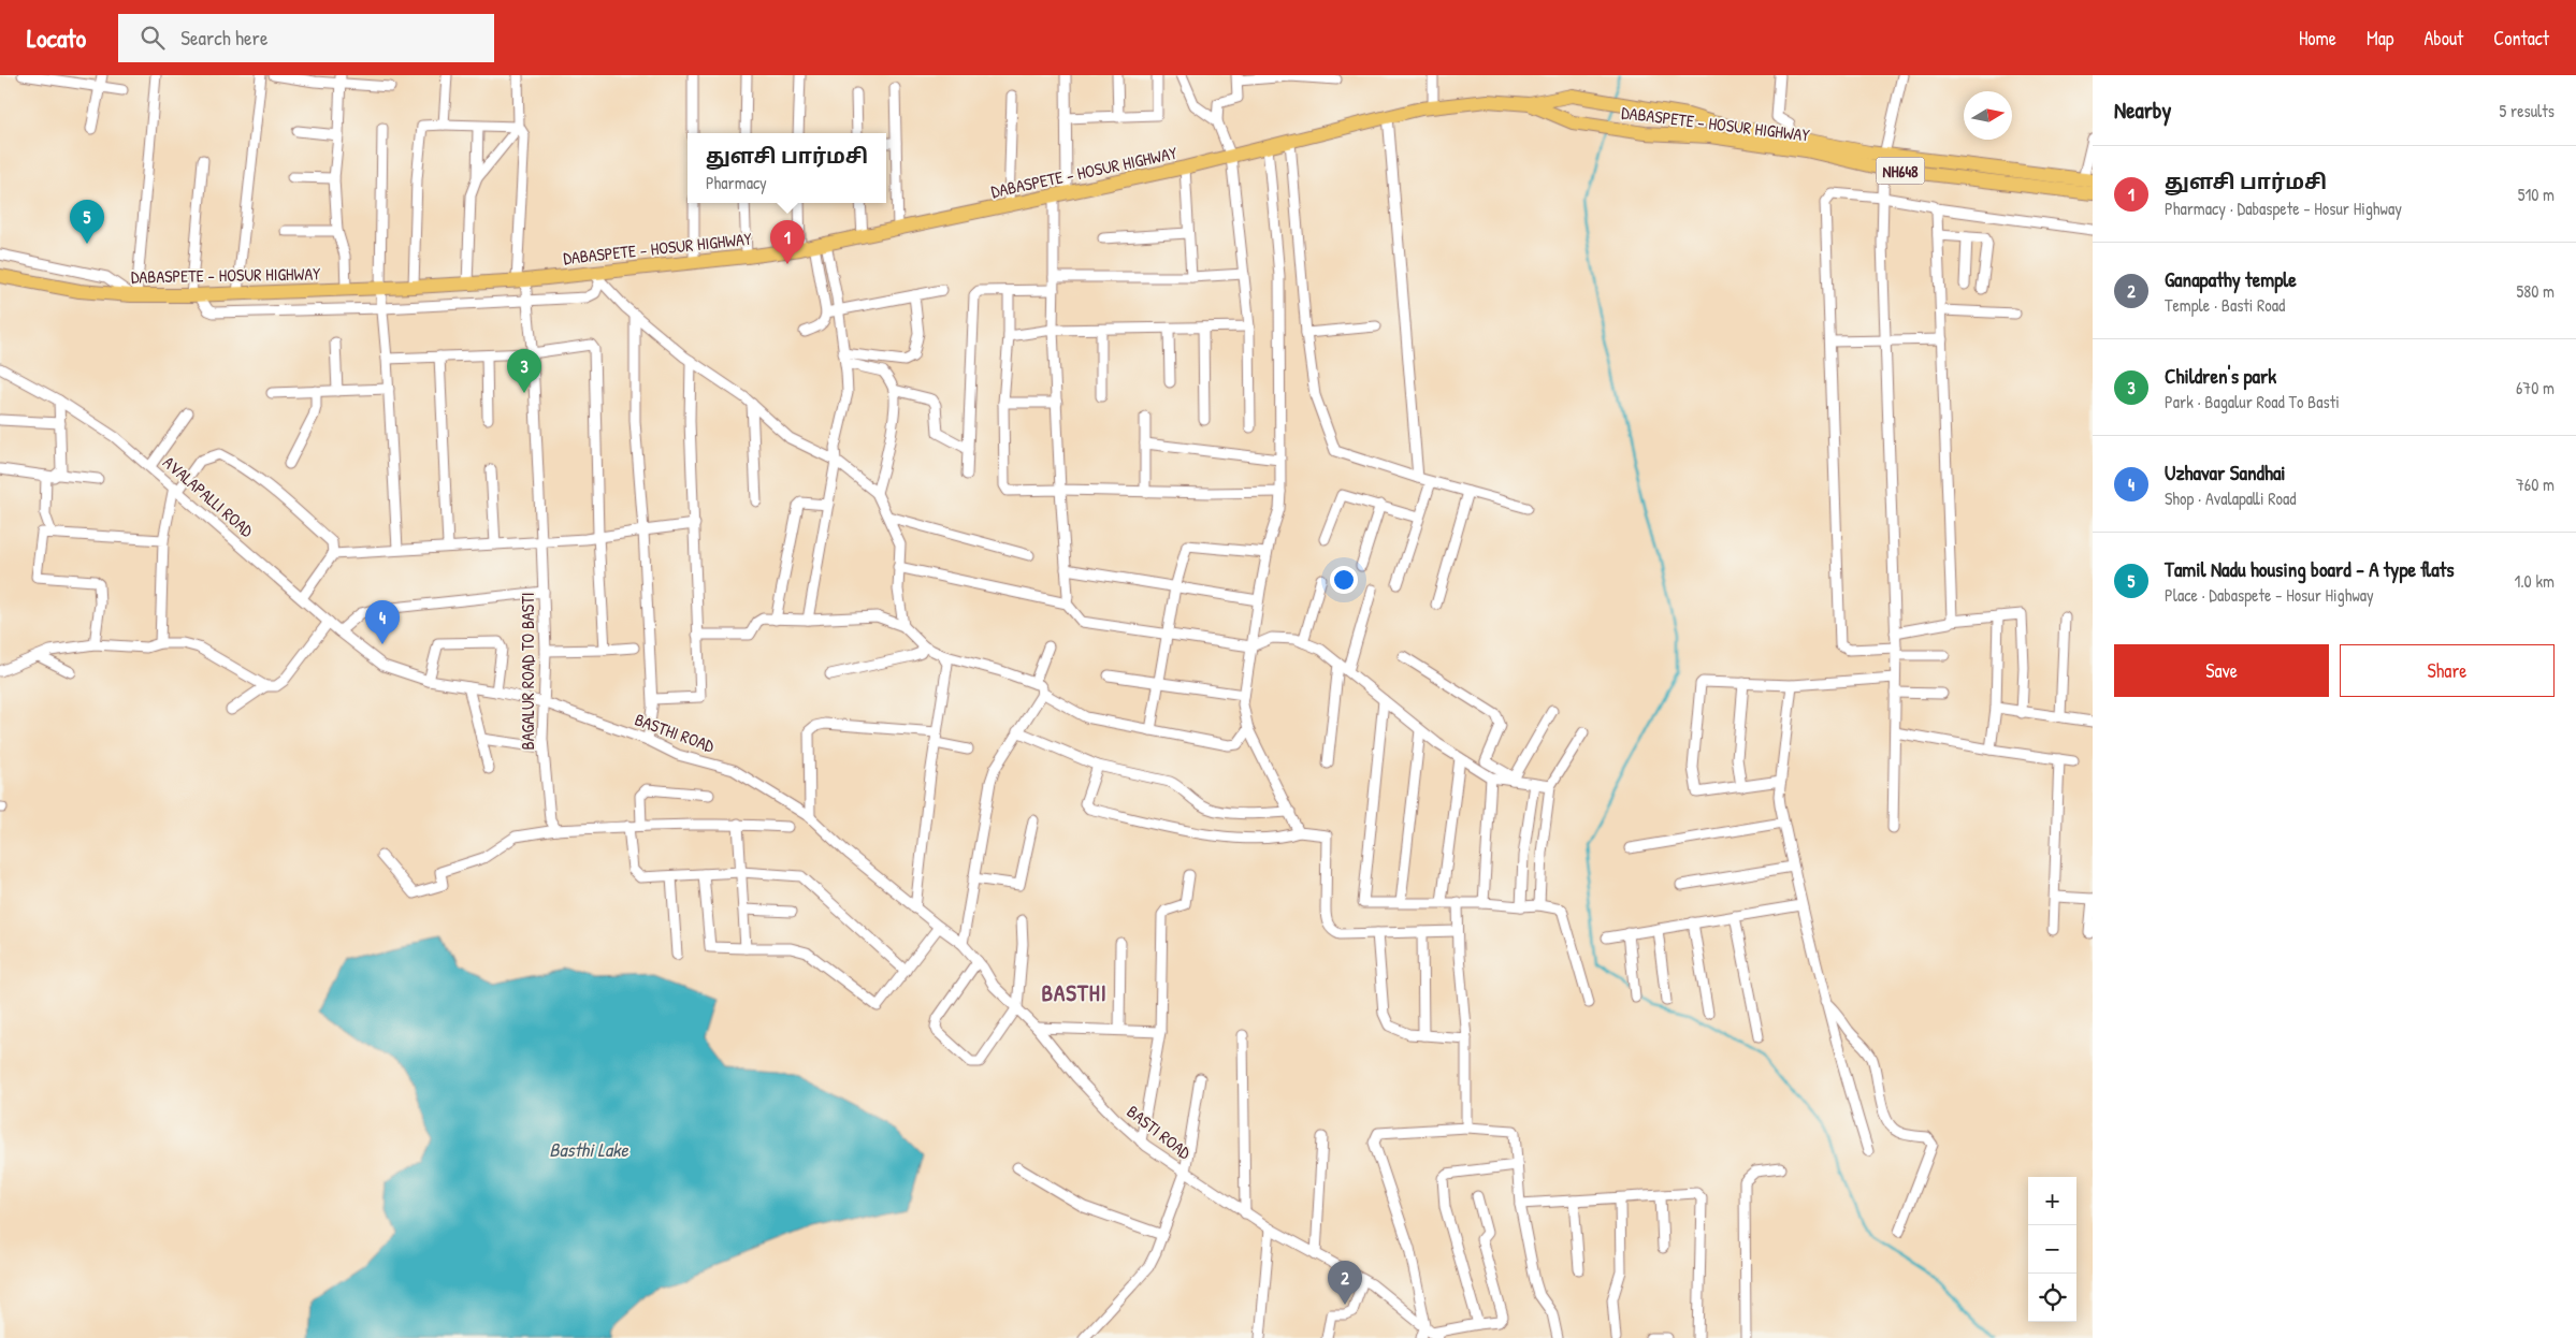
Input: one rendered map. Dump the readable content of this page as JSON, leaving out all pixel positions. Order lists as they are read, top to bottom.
{
  "streets": {
    "highway": ["DABASPETE - HOSUR HIGHWAY", "NH648"],
    "street": [
      "AVALAPALLI ROAD",
      "BAGALUR ROAD TO BASTI",
      "BASTHI ROAD",
      "BASTI ROAD"
    ]
  },
  "crossings": [
    ["DABASPETE - HOSUR HIGHWAY", "NH648"],
    ["DABASPETE - HOSUR HIGHWAY", "BAGALUR ROAD TO BASTI"],
    ["AVALAPALLI ROAD", "BASTHI ROAD"],
    ["BAGALUR ROAD TO BASTI", "BASTHI ROAD"],
    ["BASTHI ROAD", "BASTI ROAD"]
  ],
  "districts": ["BASTHI"],
  "water": ["Basthi Lake"],
  "north": "right",
  "page": {
    "header": "Locato",
    "search": "Search here",
    "nav": [
      "Home",
      "Map",
      "About",
      "Contact"
    ],
    "heading": ["Nearby", "5 results"],
    "popup": ["துளசி பார்மசி", "Pharmacy"],
    "list": [
      {
        "mark": "1",
        "name": "துளசி பார்மசி",
        "note": "Pharmacy · Dabaspete - Hosur Highway",
        "value": "510 m"
      },
      {
        "mark": "2",
        "name": "Ganapathy temple",
        "note": "Temple · Basti Road",
        "value": "580 m"
      },
      {
        "mark": "3",
        "name": "Children's park",
        "note": "Park · Bagalur Road To Basti",
        "value": "670 m"
      },
      {
        "mark": "4",
        "name": "Uzhavar Sandhai",
        "note": "Shop · Avalapalli Road",
        "value": "760 m"
      },
      {
        "mark": "5",
        "name": "Tamil Nadu housing board - A type flats",
        "note": "Place · Dabaspete - Hosur Highway",
        "value": "1.0 km"
      }
    ],
    "pins": [
      "5",
      "1",
      "3",
      "4",
      "2"
    ],
    "buttons": ["Save", "Share"],
    "map_buttons": ["+", "−"]
  }
}
